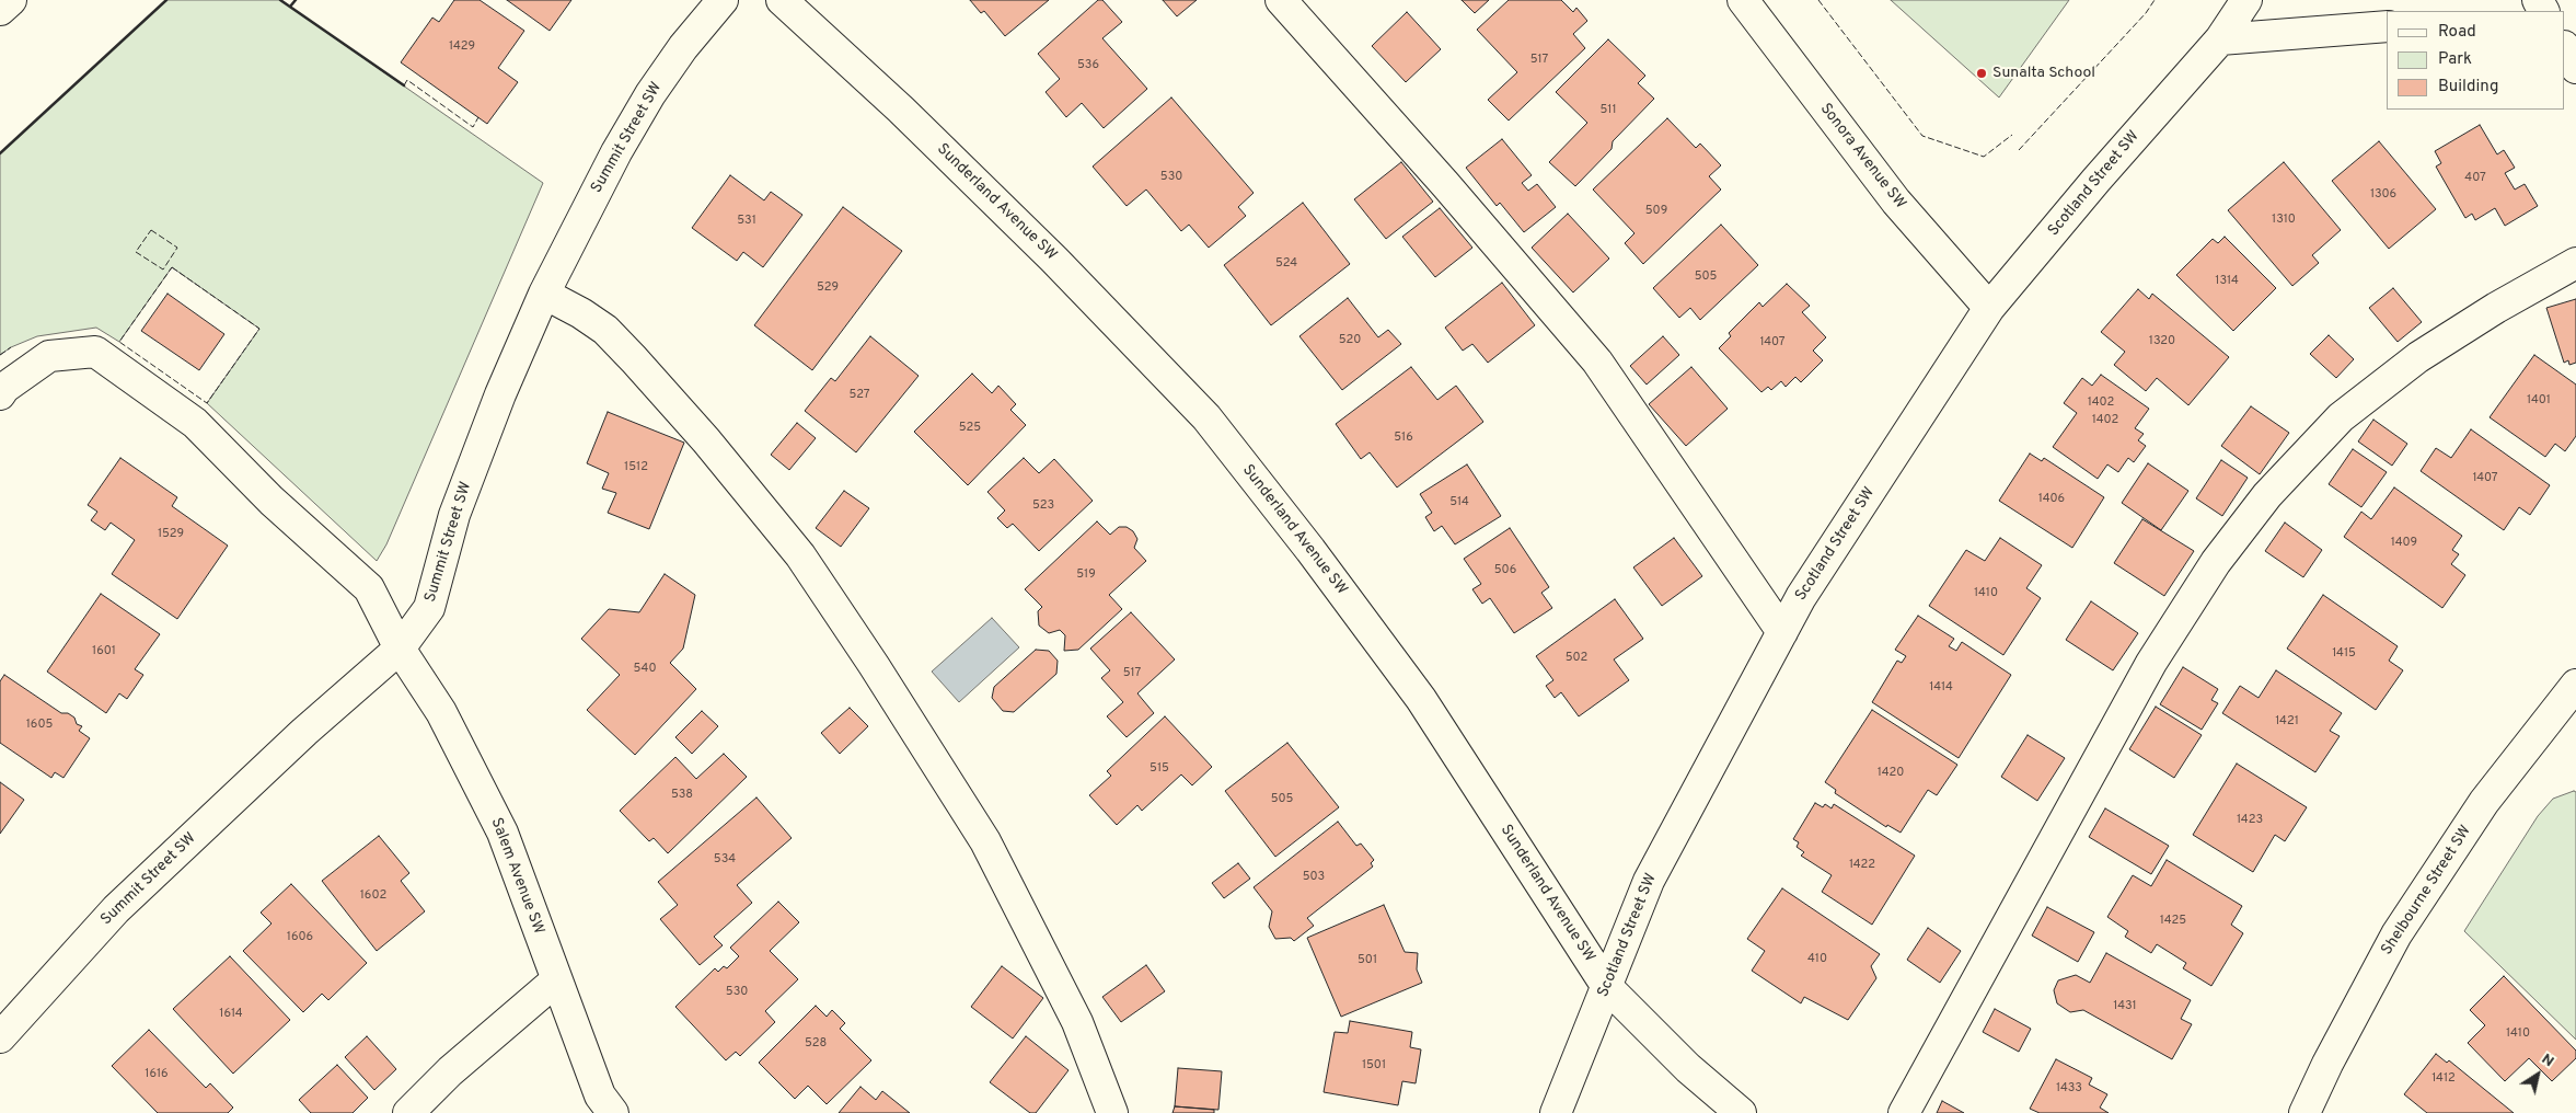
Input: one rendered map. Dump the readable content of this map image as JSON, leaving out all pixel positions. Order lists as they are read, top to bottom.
{
  "streets": {
    "main road": [
      "Summit Street SW",
      "Sonora Avenue SW",
      "Scotland Street SW",
      "Sunderland Avenue SW",
      "Salem Avenue SW",
      "Shelbourne Street SW"
    ]
  },
  "crossings": [
    ["Summit Street SW", "Salem Avenue SW"],
    ["Sonora Avenue SW", "Scotland Street SW"],
    ["Scotland Street SW", "Sunderland Avenue SW"]
  ],
  "places": ["Sunalta School"],
  "house_numbers": [
    "1429",
    "517",
    "536",
    "511",
    "530",
    "407",
    "1306",
    "509",
    "1310",
    "531",
    "524",
    "505",
    "1314",
    "529",
    "520",
    "1320",
    "1407",
    "527",
    "1401",
    "1402",
    "1402",
    "525",
    "516",
    "1512",
    "1407",
    "1406",
    "514",
    "523",
    "1529",
    "1409",
    "506",
    "519",
    "1410",
    "1601",
    "1415",
    "502",
    "540",
    "517",
    "1414",
    "1421",
    "1605",
    "515",
    "1420",
    "538",
    "505",
    "1423",
    "534",
    "1422",
    "503",
    "1602",
    "1425",
    "1606",
    "410",
    "501",
    "530",
    "1431",
    "1614",
    "1410",
    "528",
    "1501",
    "1616",
    "1412",
    "1433"
  ],
  "legend": ["Road", "Park", "Building"],
  "north": "top right"
}
